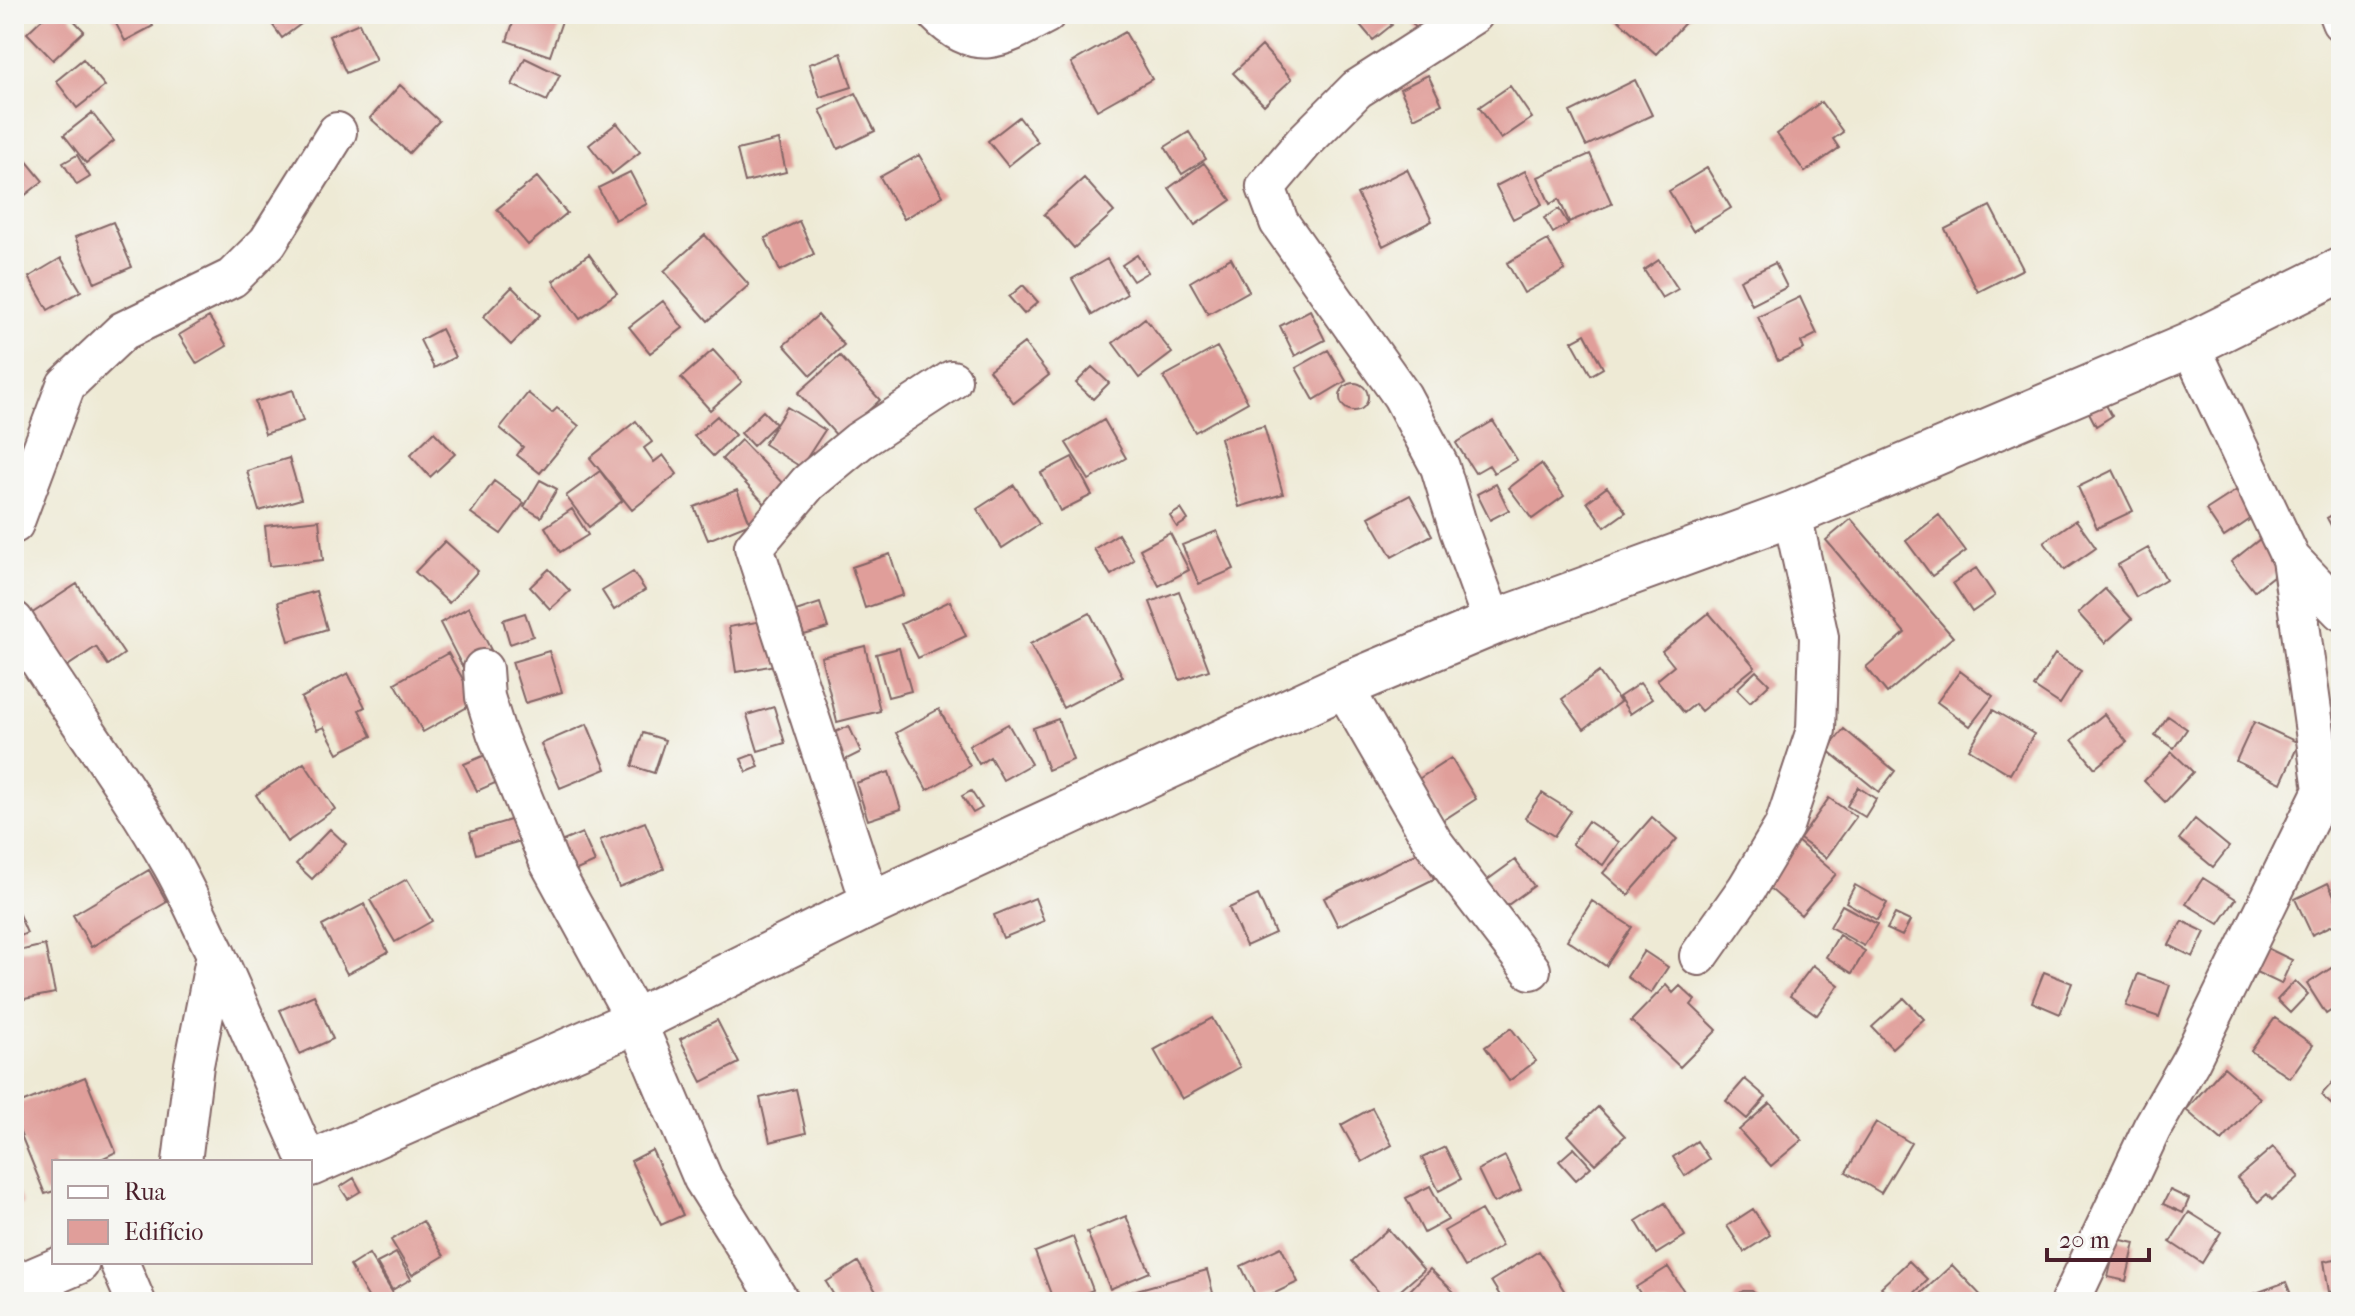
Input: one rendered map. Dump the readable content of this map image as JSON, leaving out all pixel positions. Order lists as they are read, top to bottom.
{
  "legend": ["Rua", "Edifício"],
  "scale_bar": "20 m"
}
